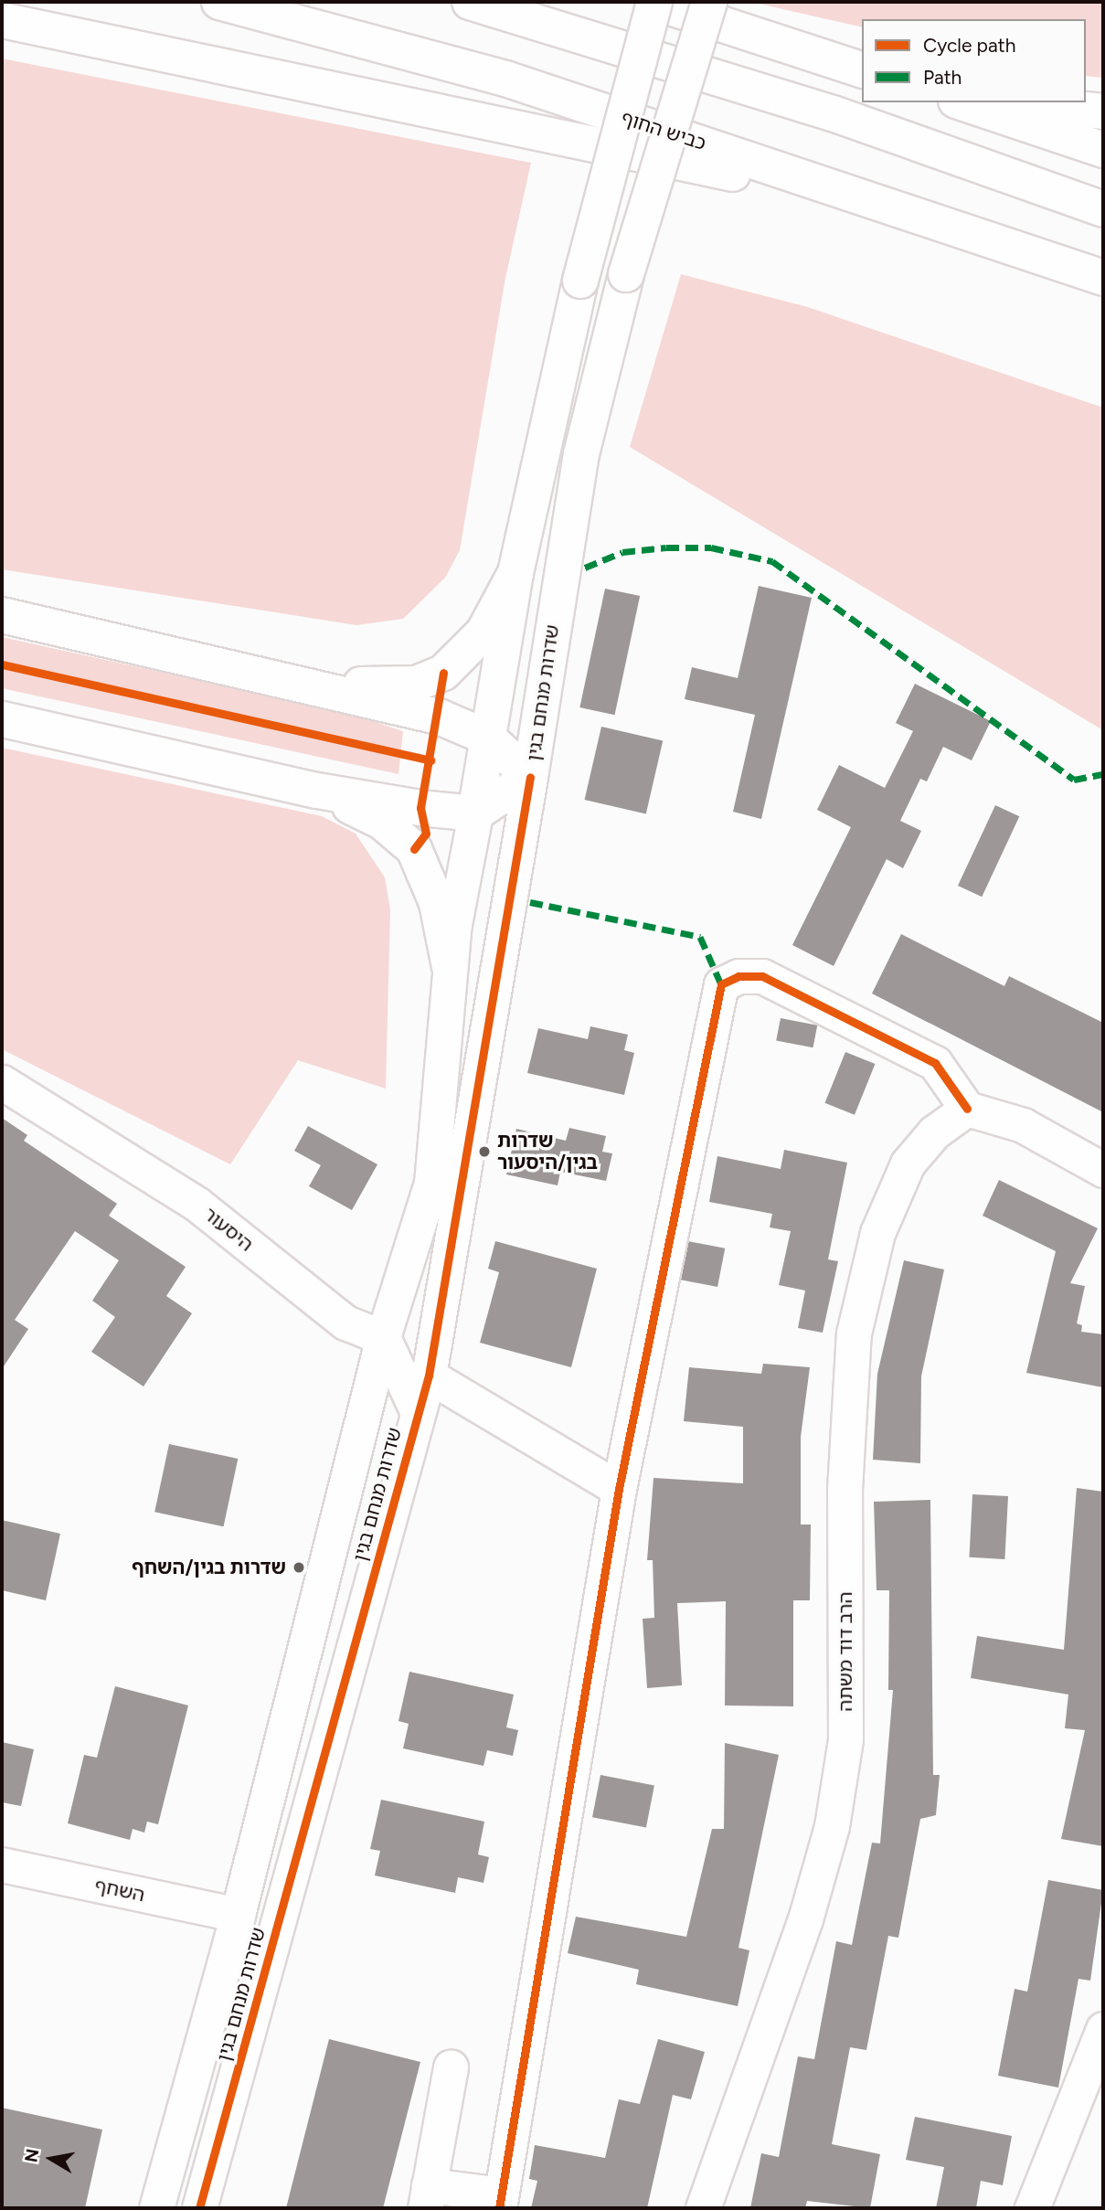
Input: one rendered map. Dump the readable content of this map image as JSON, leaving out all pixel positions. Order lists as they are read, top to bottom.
{
  "streets": {
    "main road": ["כביש החוף", "שדרות מנחם בגין"],
    "street": ["היסעור", "הרב דוד משתה", "השחף"]
  },
  "crossings": [
    ["שדרות מנחם בגין", "היסעור"],
    ["שדרות מנחם בגין", "השחף"]
  ],
  "places": ["שדרות בגין/היסעור", "שדרות בגין/השחף"],
  "legend": ["Cycle path", "Path"],
  "north": "left"
}
